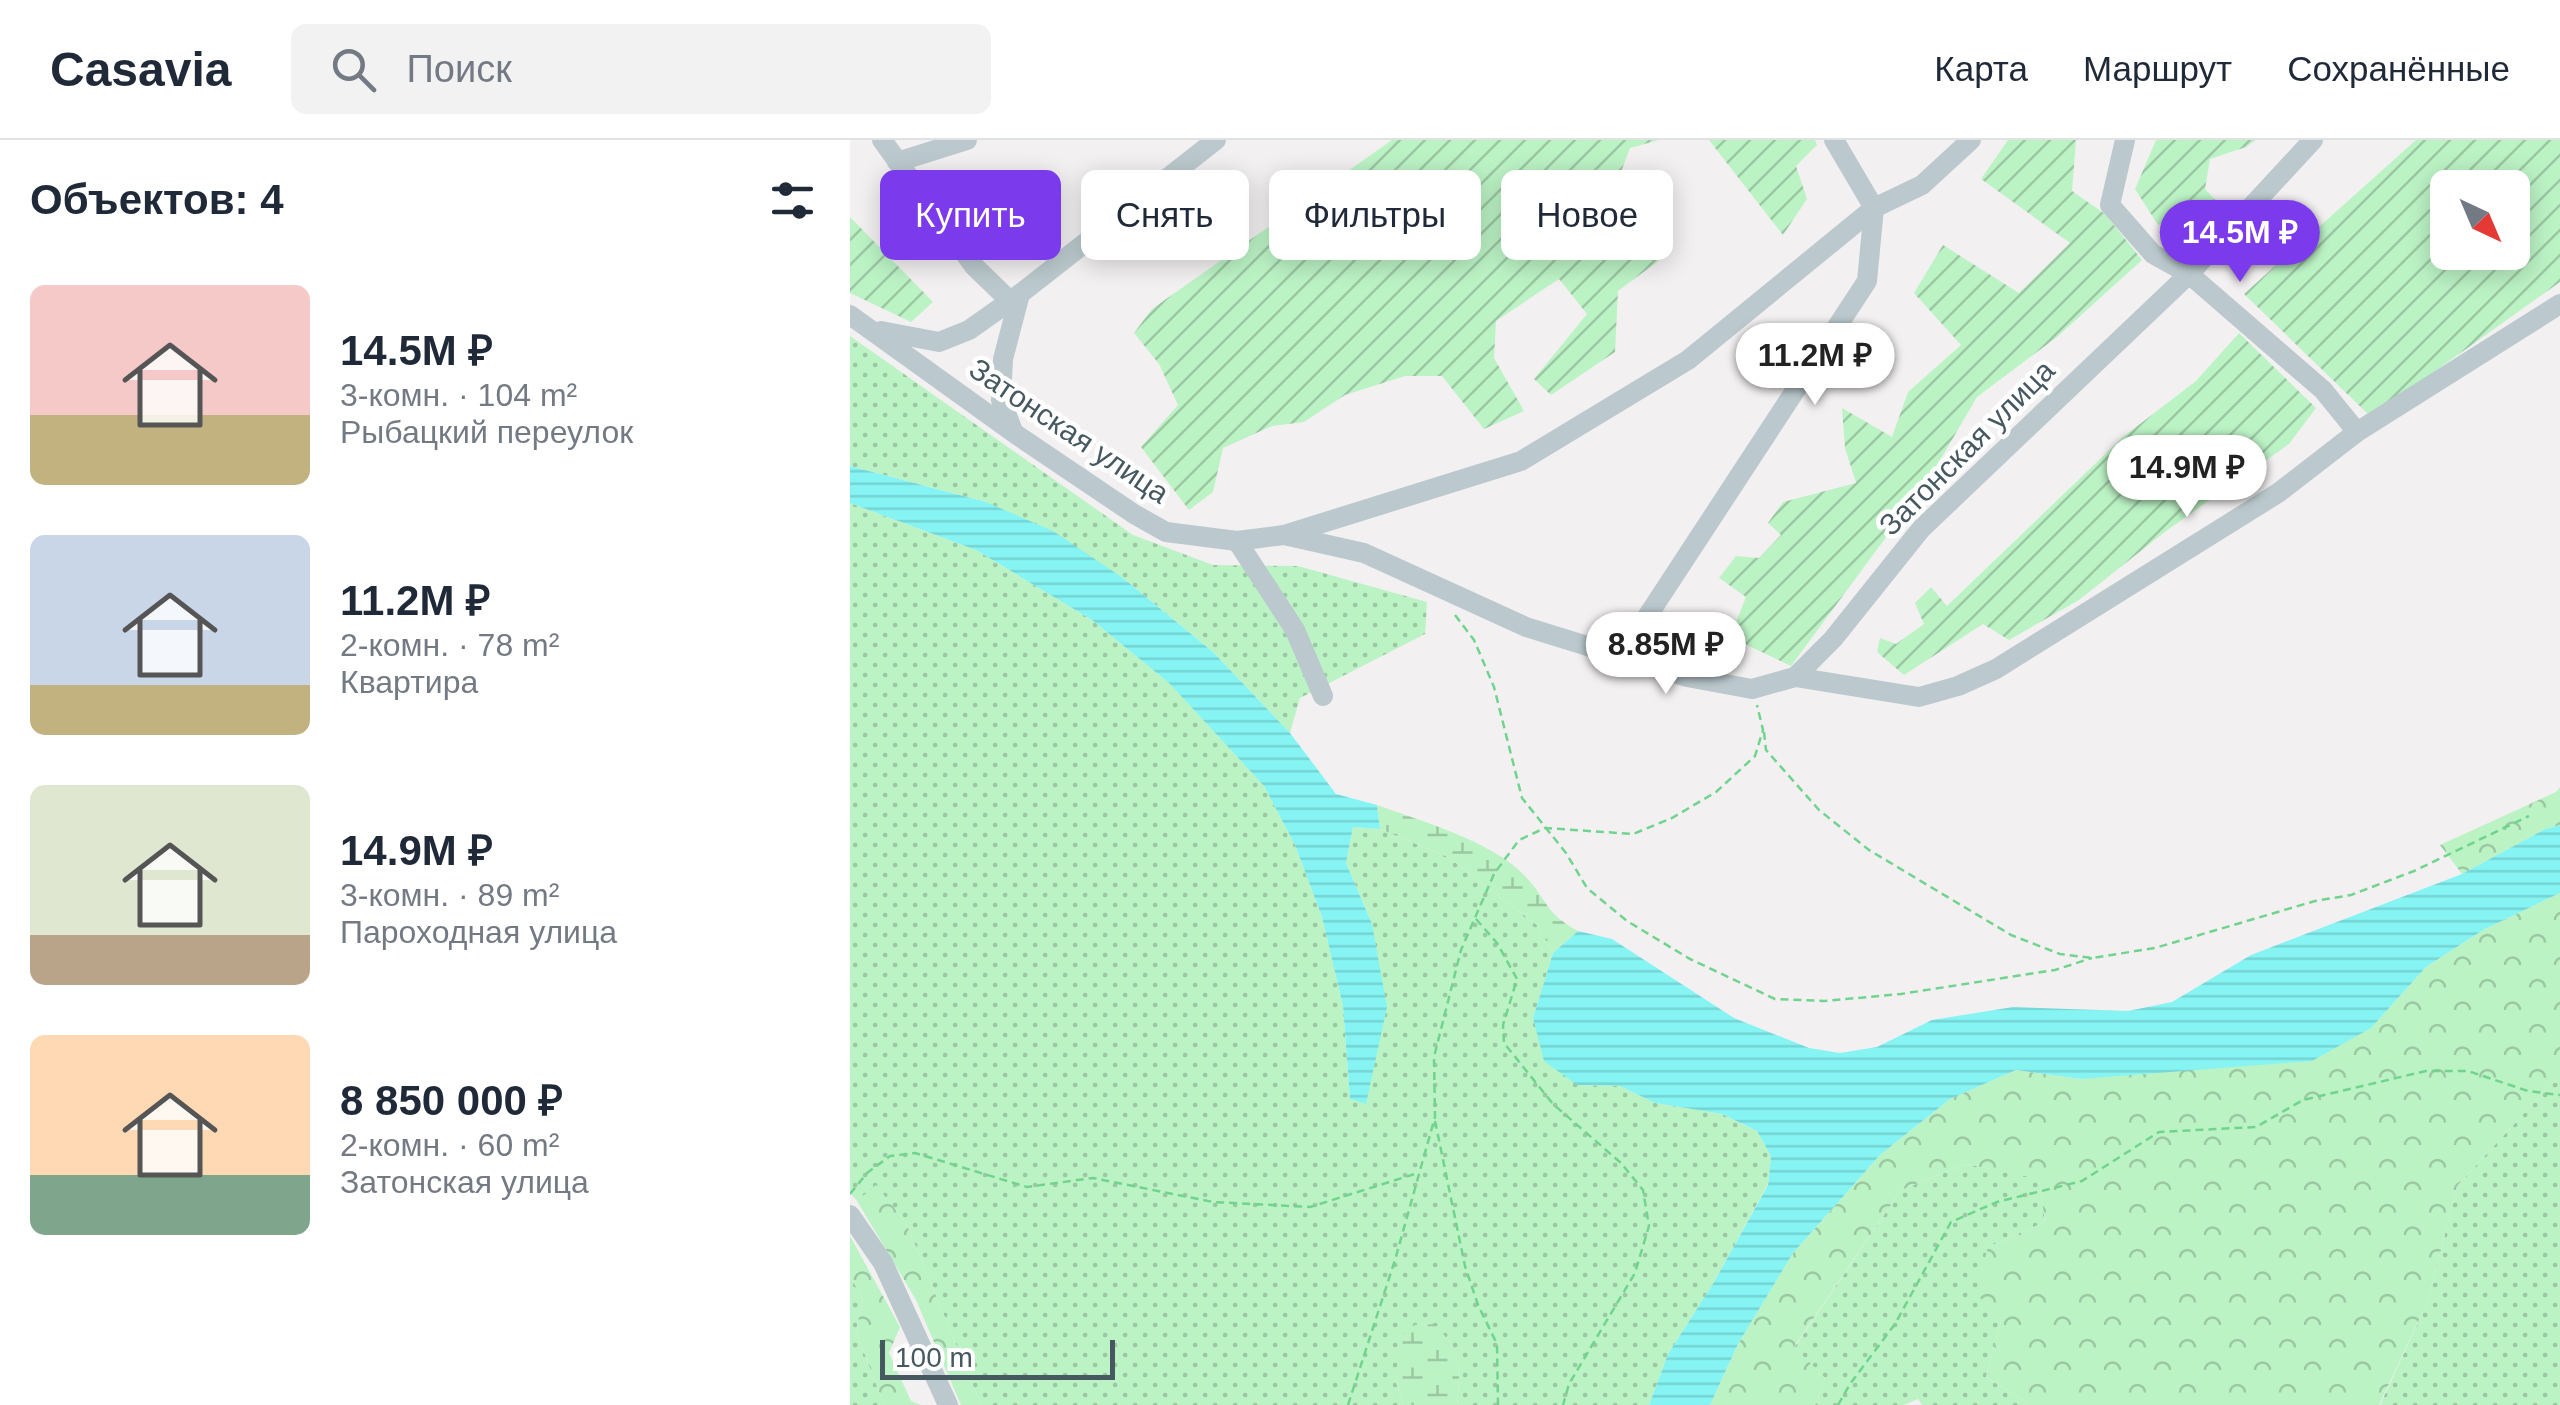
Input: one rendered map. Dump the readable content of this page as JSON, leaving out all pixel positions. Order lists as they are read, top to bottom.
{
  "streets": {
    "street": ["Затонская улица"]
  },
  "scale_bar": "100 m",
  "north": "bottom right",
  "page": {
    "header": "Casavia",
    "search": "Поиск",
    "nav": ["Карта", "Маршрут", "Сохранённые"],
    "heading": "Объектов: 4",
    "chip": [
      "Купить",
      "Снять",
      "Фильтры",
      "Новое"
    ],
    "price": [
      "14.5M ₽",
      "11.2M ₽",
      "14.9M ₽",
      "8.85M ₽"
    ],
    "list": [
      {
        "name": "14.5M ₽",
        "note": "3-комн. · 104 m² · Рыбацкий переулок"
      },
      {
        "name": "11.2M ₽",
        "note": "2-комн. · 78 m² · Квартира"
      },
      {
        "name": "14.9M ₽",
        "note": "3-комн. · 89 m² · Пароходная улица"
      },
      {
        "name": "8 850 000 ₽",
        "note": "2-комн. · 60 m² · Затонская улица"
      }
    ],
    "scale": "100 m"
  }
}
